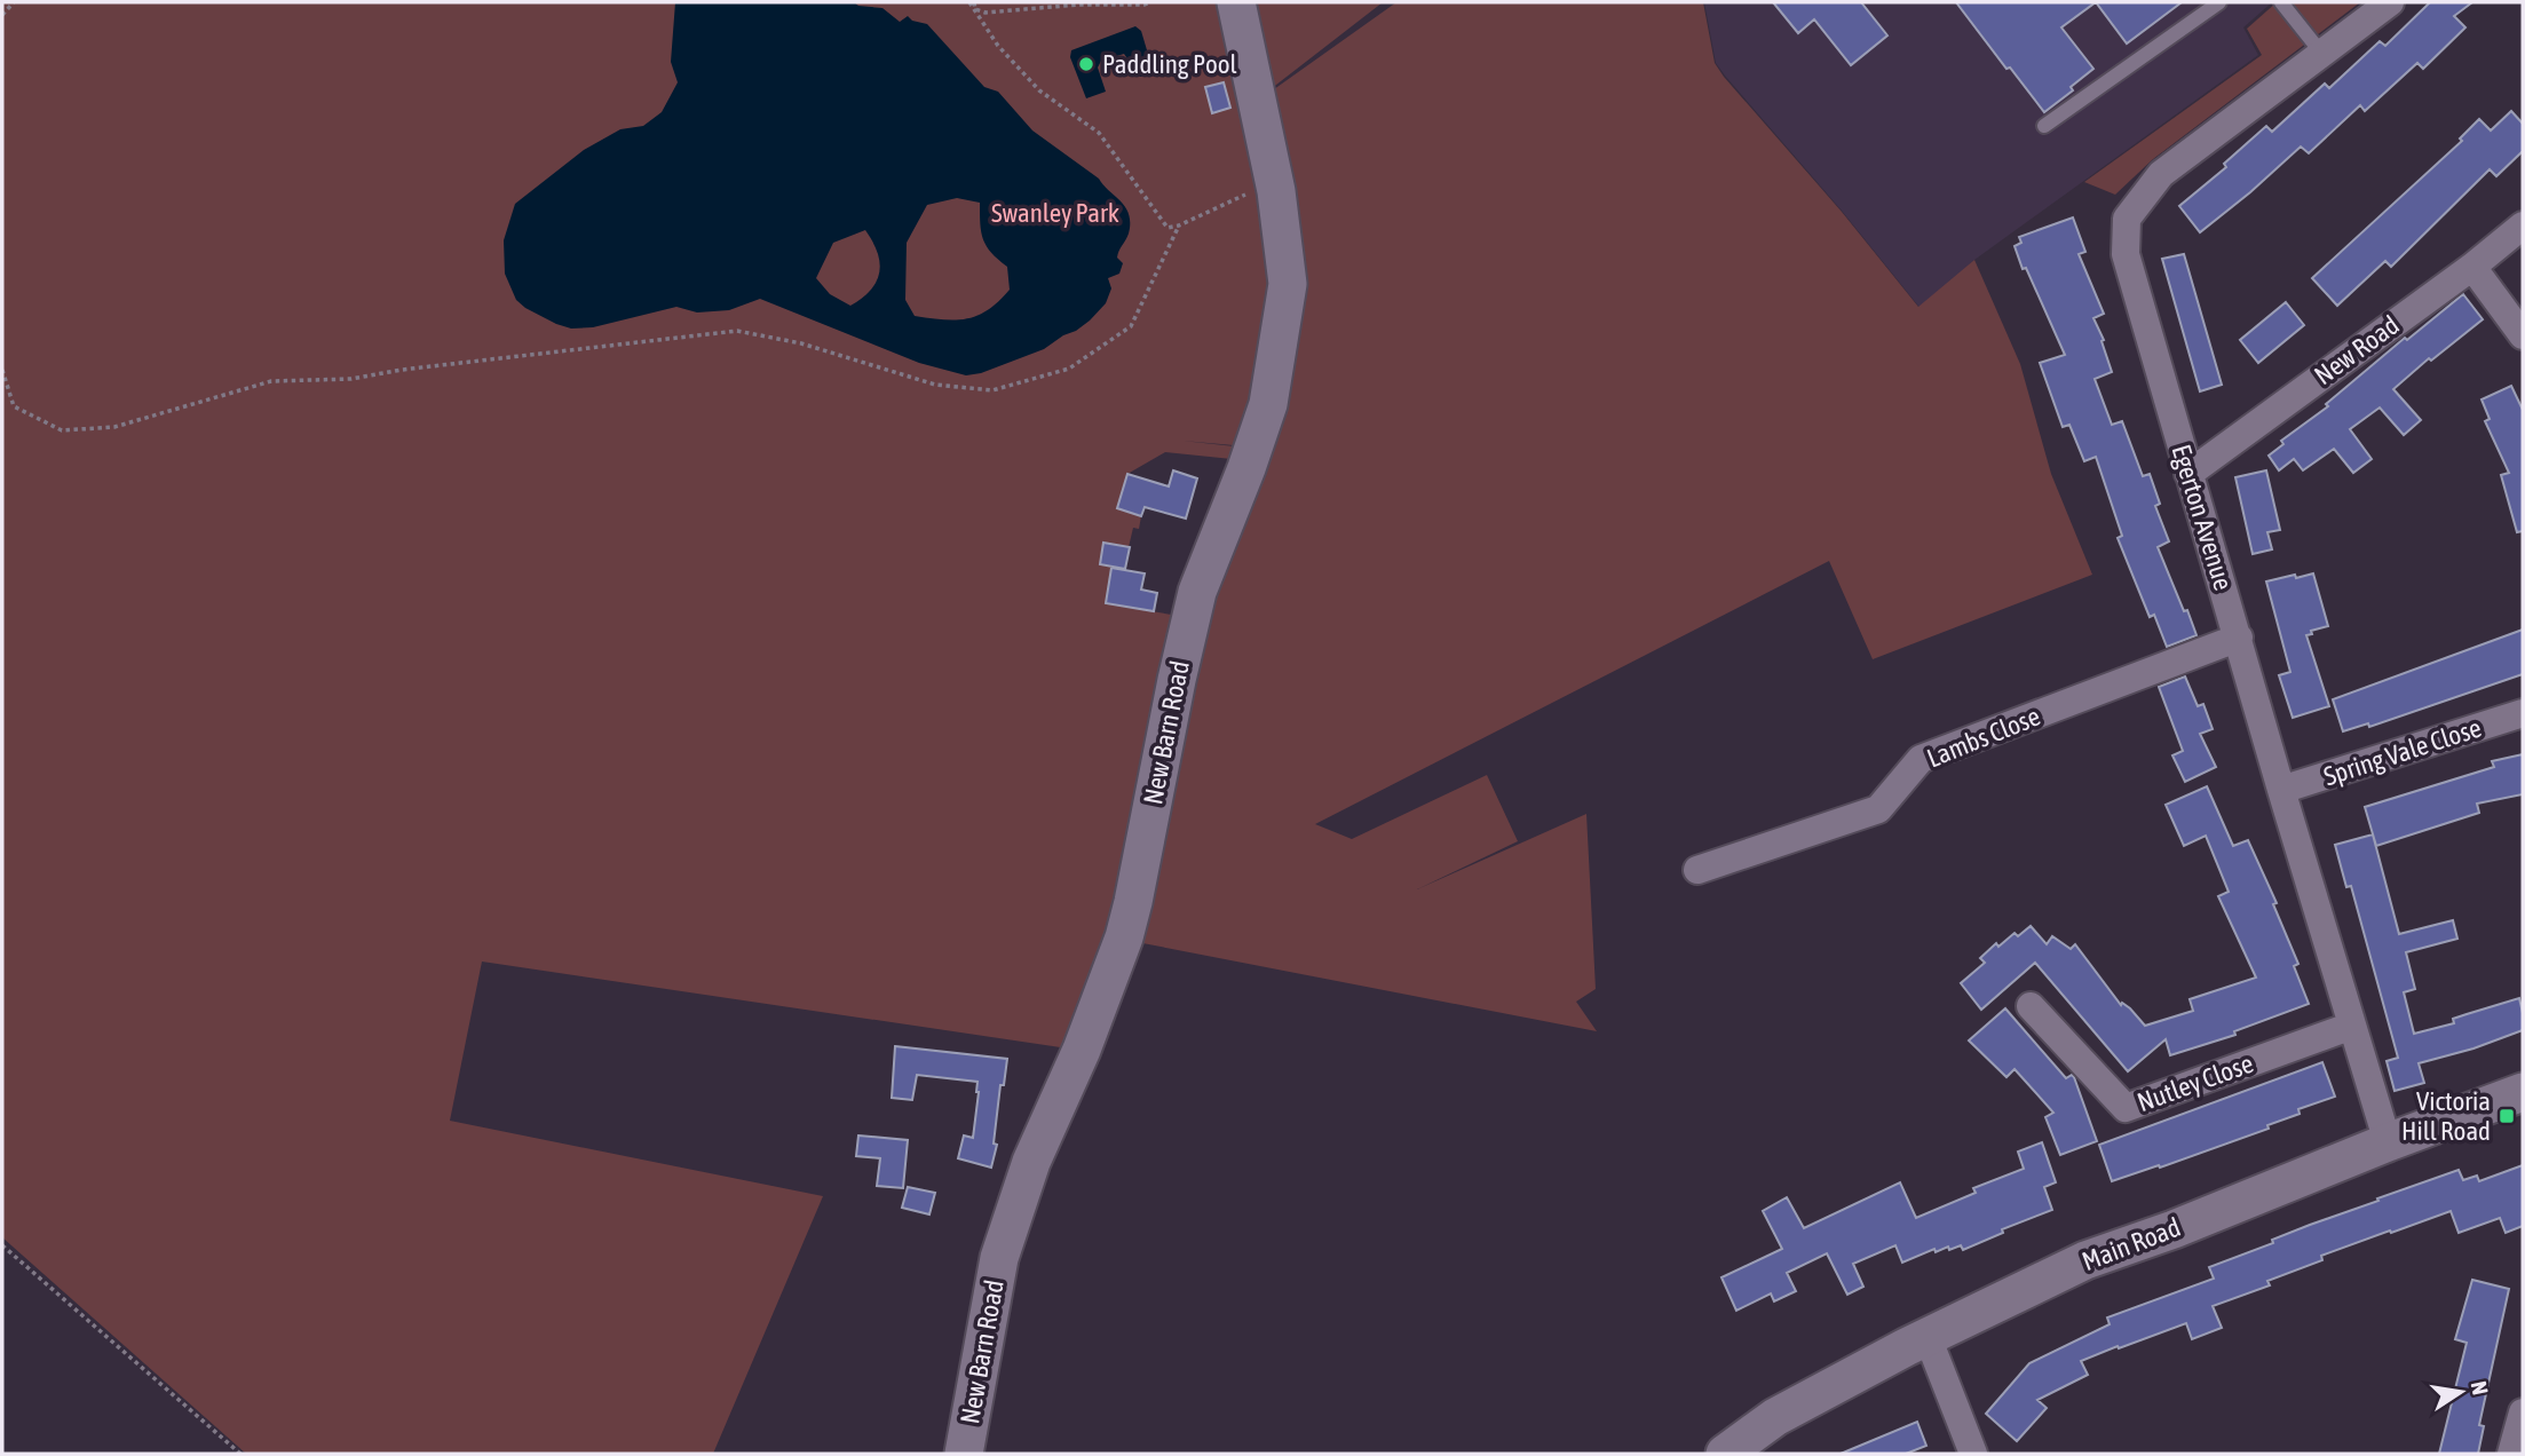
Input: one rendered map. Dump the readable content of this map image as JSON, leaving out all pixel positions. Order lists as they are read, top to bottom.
{
  "streets": {
    "street": [
      "New Road",
      "Egerton Avenue",
      "New Barn Road",
      "Lambs Close",
      "Spring Vale Close",
      "Nutley Close",
      "Main Road"
    ]
  },
  "crossings": [
    ["New Road", "Egerton Avenue"],
    ["Egerton Avenue", "Lambs Close"],
    ["Egerton Avenue", "Spring Vale Close"],
    ["Egerton Avenue", "Nutley Close"],
    ["Egerton Avenue", "Main Road"]
  ],
  "parks": ["Swanley Park"],
  "places": {
    "other": ["Paddling Pool"],
    "transit": ["Victoria Hill Road"]
  },
  "north": "right"
}
